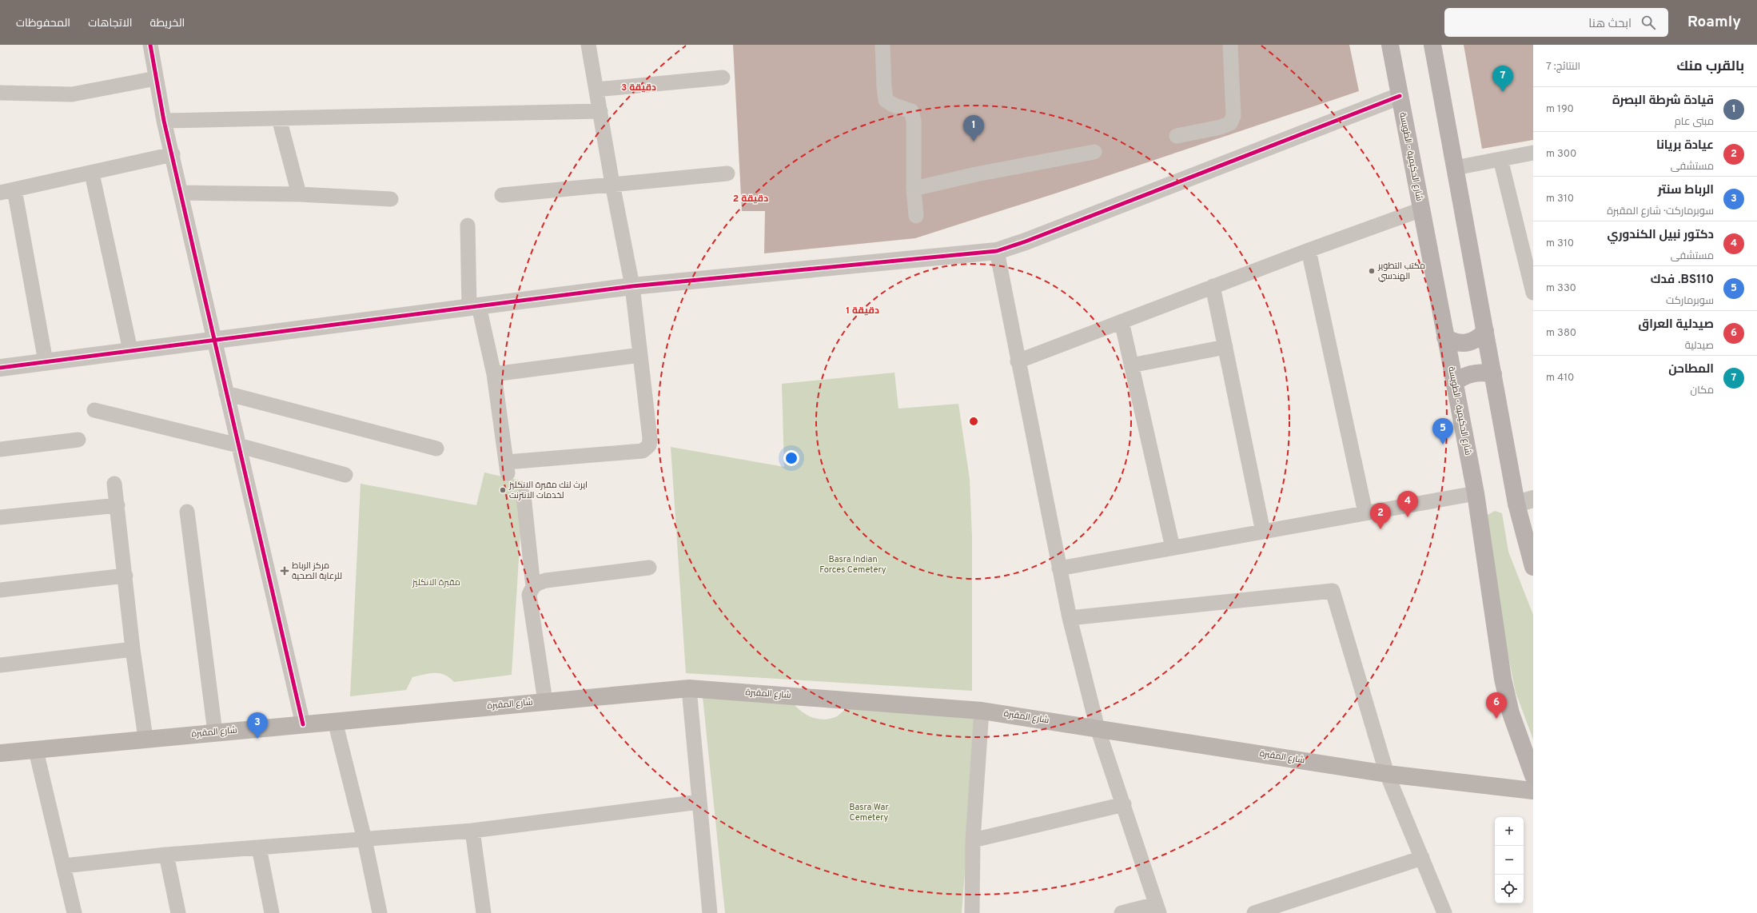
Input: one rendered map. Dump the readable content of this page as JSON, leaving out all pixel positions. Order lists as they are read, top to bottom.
{
  "streets": {
    "main road": ["شارع الحكيمية - الطويسة", "شارع المقبرة"]
  },
  "parks": ["Basra Indian Forces Cemetery", "مقبرة الانكليز", "Basra War Cemetery"],
  "places": {
    "other": ["مكتب التطوير الهندسي", "ايرث لنك مقبرة الانكليز لخدمات الانترنت"],
    "health": ["مركز الرباط للرعاية الصحية"]
  },
  "page": {
    "header": "Roamly",
    "search": "ابحث هنا",
    "nav": ["الخريطة", "الاتجاهات", "المحفوظات"],
    "heading": ["بالقرب منك", "النتائج: 7"],
    "pins": [
      "7",
      "1",
      "5",
      "4",
      "2",
      "6",
      "3"
    ],
    "list": [
      {
        "mark": "1",
        "name": "قيادة شرطة البصرة",
        "note": "مبنى عام",
        "value": "190 m"
      },
      {
        "mark": "2",
        "name": "عيادة بريانا",
        "note": "مستشفى",
        "value": "300 m"
      },
      {
        "mark": "3",
        "name": "الرباط سنتر",
        "note": "سوبرماركت · شارع المقبرة",
        "value": "310 m"
      },
      {
        "mark": "4",
        "name": "دكتور نبيل الكندوري",
        "note": "مستشفى",
        "value": "310 m"
      },
      {
        "mark": "5",
        "name": "BS110. فدك",
        "note": "سوبرماركت",
        "value": "330 m"
      },
      {
        "mark": "6",
        "name": "صيدلية العراق",
        "note": "صيدلية",
        "value": "380 m"
      },
      {
        "mark": "7",
        "name": "المطاحن",
        "note": "مكان",
        "value": "410 m"
      }
    ],
    "map_buttons": ["+", "−"]
  },
  "rings": ["3 دقيقة", "2 دقيقة", "1 دقيقة"]
}
